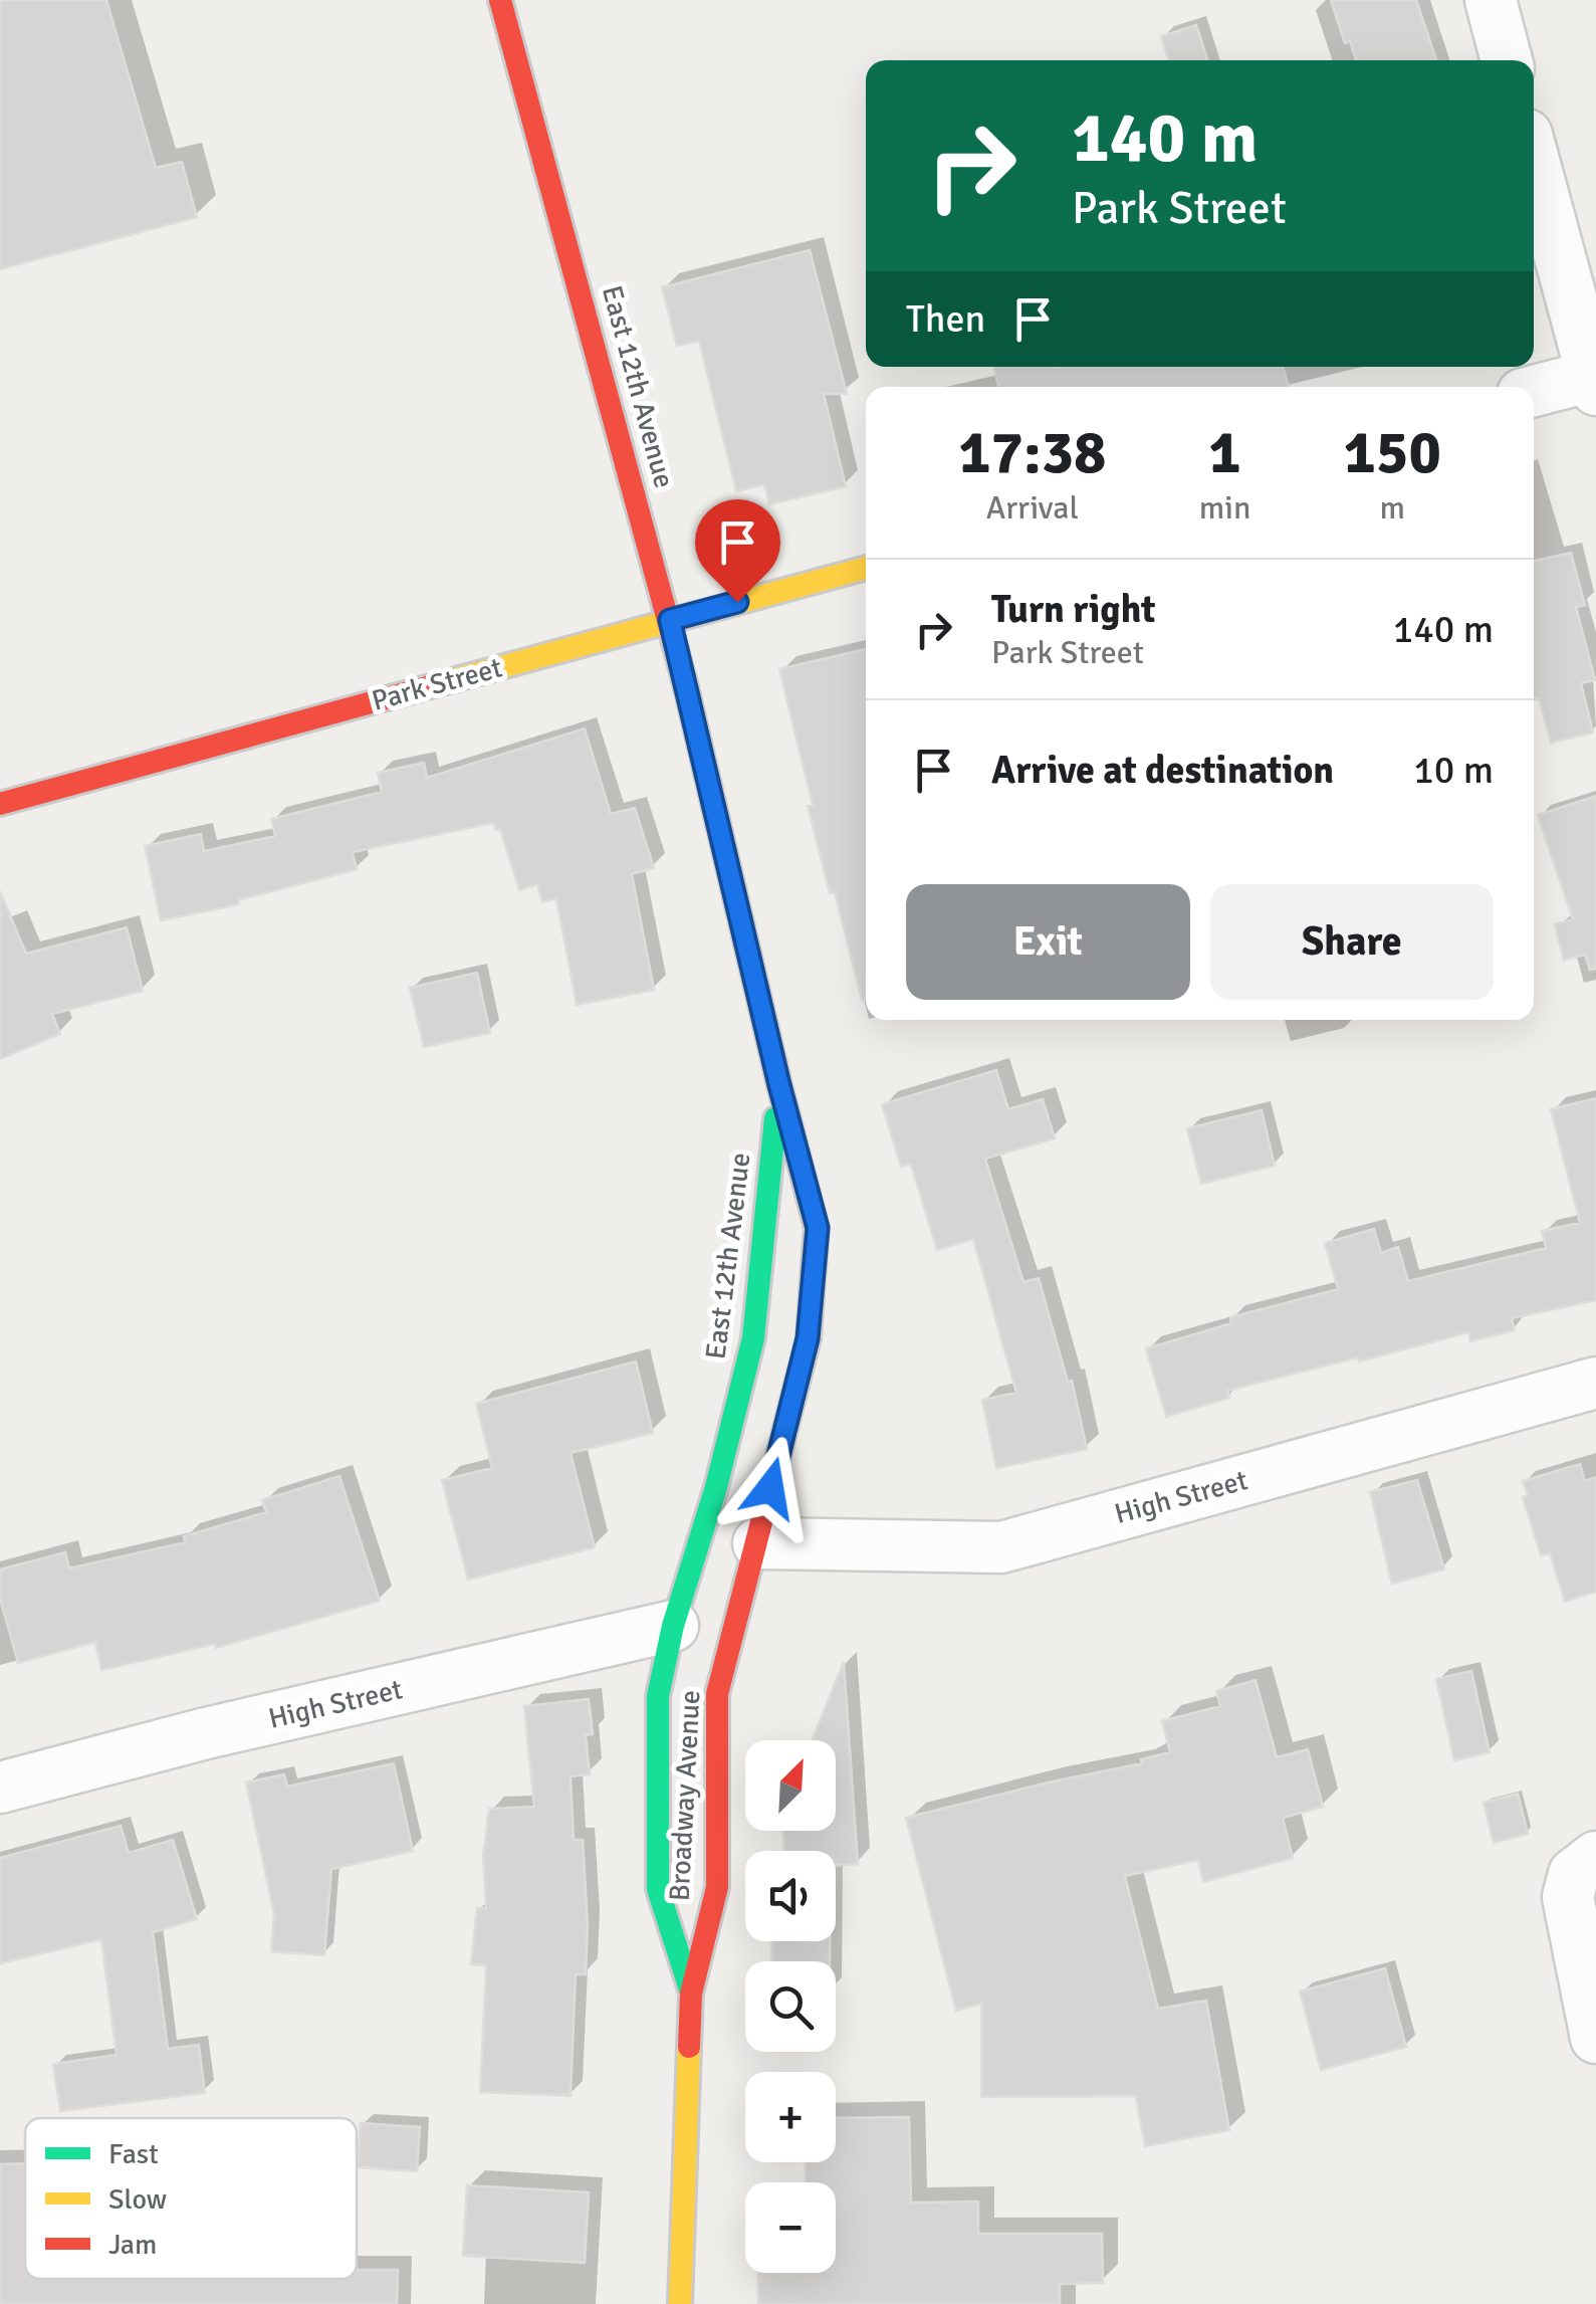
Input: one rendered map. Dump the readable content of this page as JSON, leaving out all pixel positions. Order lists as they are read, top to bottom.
{
  "streets": {
    "street": [
      "East 12th Avenue",
      "Park Street",
      "High Street",
      "Broadway Avenue"
    ]
  },
  "crossings": [
    ["East 12th Avenue", "Park Street"],
    ["East 12th Avenue", "High Street"],
    ["East 12th Avenue", "Broadway Avenue"],
    ["High Street", "Broadway Avenue"]
  ],
  "legend": ["Fast", "Slow", "Jam"],
  "north": "top right",
  "page": {
    "turn": ["140 m", "Park Street"],
    "then": "Then",
    "eta": [
      "17:38",
      "Arrival",
      "1",
      "min",
      "150",
      "m"
    ],
    "list": [
      {
        "name": "Turn right",
        "note": "Park Street",
        "value": "140 m"
      },
      {
        "name": "Arrive at destination",
        "value": "10 m"
      }
    ],
    "buttons": ["Exit", "Share"],
    "map_buttons": ["+", "−"]
  }
}
